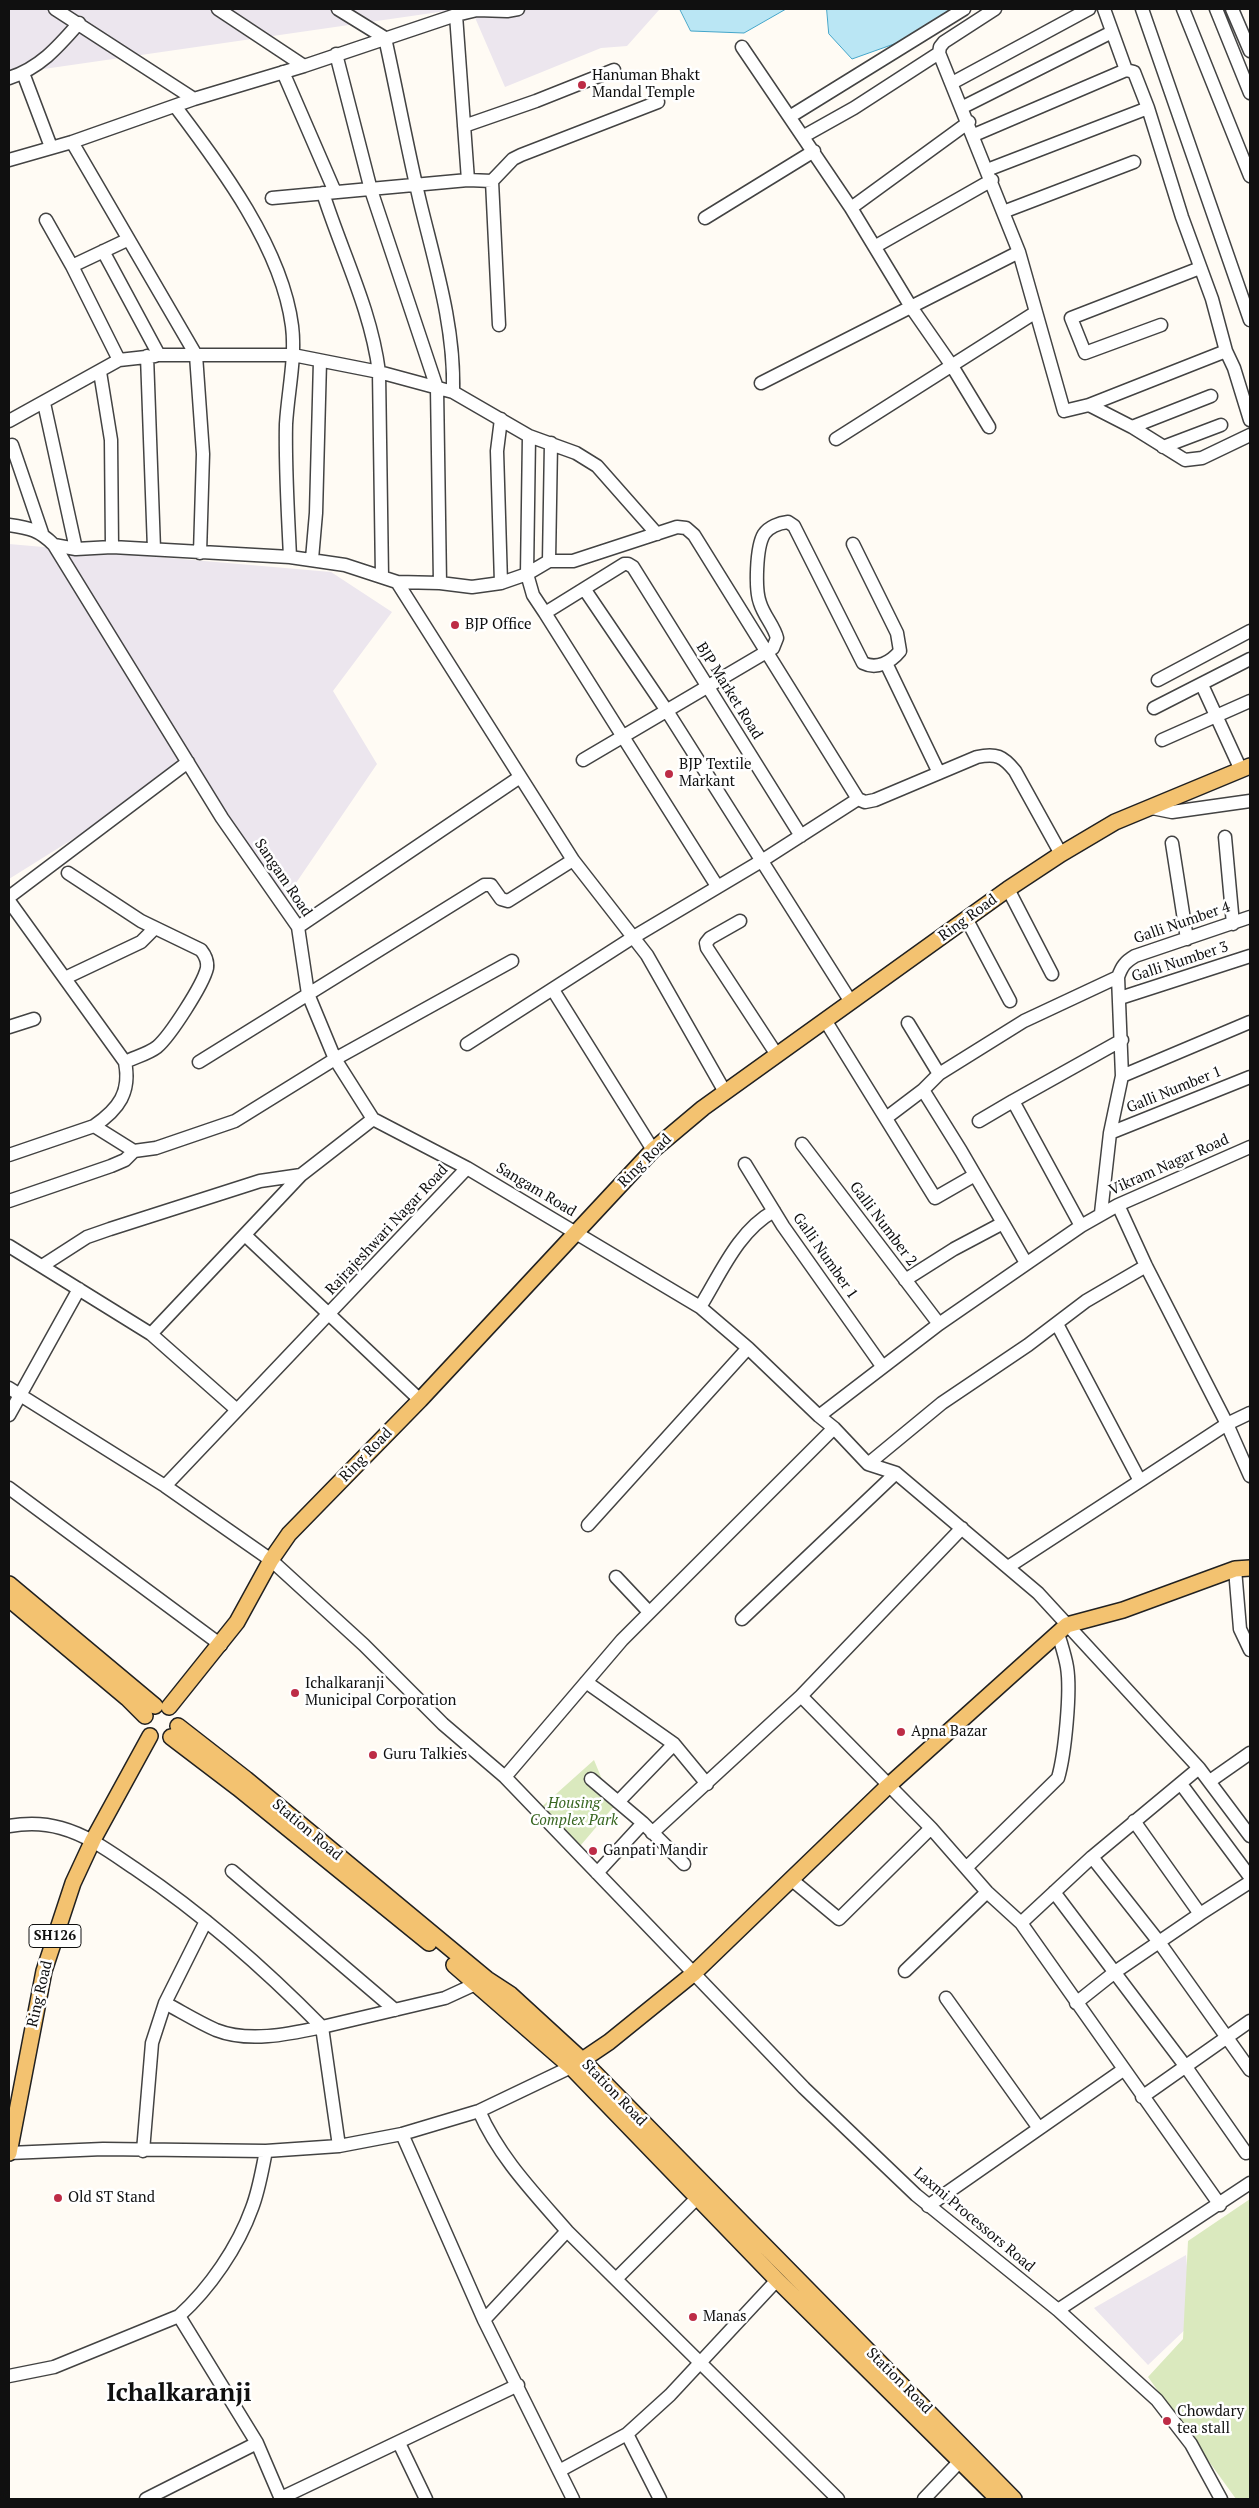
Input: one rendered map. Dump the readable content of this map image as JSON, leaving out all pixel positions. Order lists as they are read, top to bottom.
{
  "streets": {
    "main road": ["Ring Road", "Station Road", "SH126"],
    "street": [
      "BJP Market Road",
      "Sangam Road",
      "Galli Number 4",
      "Galli Number 3",
      "Galli Number 1",
      "Vikram Nagar Road",
      "Galli Number 2",
      "Rajrajeshwari Nagar Road",
      "Laxmi Processors Road"
    ]
  },
  "crossings": [
    ["Sangam Road", "Ring Road"],
    ["Sangam Road", "Vikram Nagar Road"],
    ["Sangam Road", "Rajrajeshwari Nagar Road"],
    ["Ring Road", "Laxmi Processors Road"],
    ["Galli Number 1", "Vikram Nagar Road"],
    ["Vikram Nagar Road", "Galli Number 2"],
    ["Rajrajeshwari Nagar Road", "Laxmi Processors Road"]
  ],
  "districts": ["Ichalkaranji"],
  "parks": ["Housing Complex Park"],
  "places": [
    "Hanuman Bhakt Mandal Temple",
    "BJP Office",
    "BJP Textile Markant",
    "Ichalkaranji Municipal Corporation",
    "Apna Bazar",
    "Guru Talkies",
    "Ganpati Mandir",
    "Old ST Stand",
    "Manas",
    "Chowdary tea stall"
  ]
}
